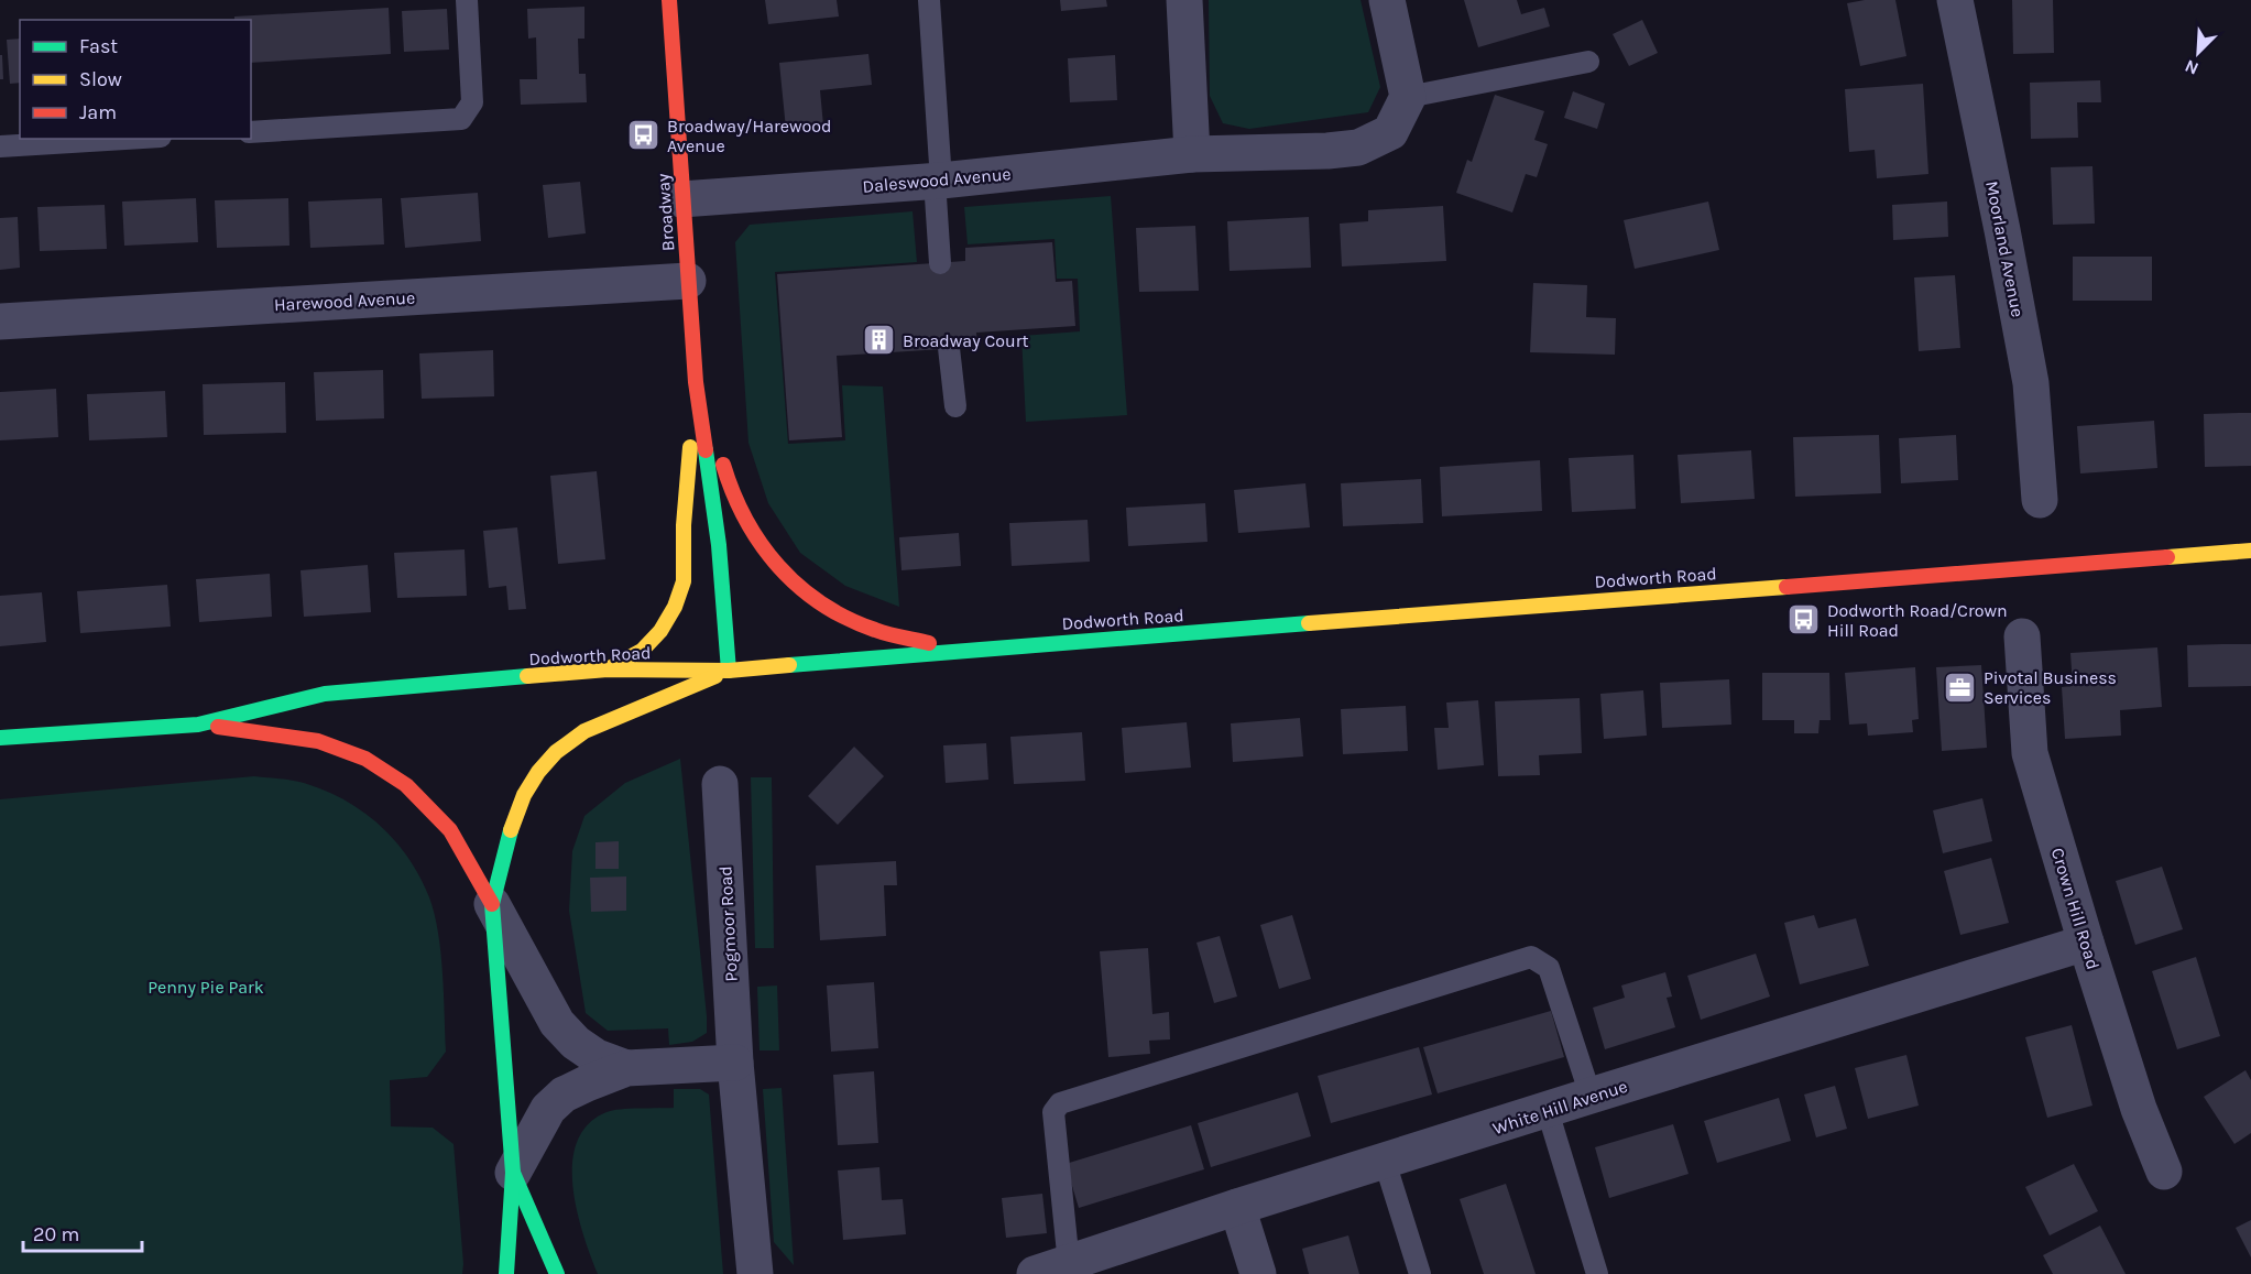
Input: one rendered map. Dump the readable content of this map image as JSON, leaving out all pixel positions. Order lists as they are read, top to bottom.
{
  "streets": {
    "main road": ["Broadway", "Dodworth Road"],
    "street": [
      "Daleswood Avenue",
      "Moorland Avenue",
      "Harewood Avenue",
      "Crown Hill Road",
      "Pogmoor Road",
      "White Hill Avenue"
    ]
  },
  "crossings": [
    ["Daleswood Avenue", "Broadway"],
    ["Broadway", "Harewood Avenue"],
    ["Broadway", "Dodworth Road"],
    ["Crown Hill Road", "White Hill Avenue"]
  ],
  "parks": ["Penny Pie Park"],
  "places": {
    "bus stop": ["Broadway/Harewood Avenue", "Dodworth Road/Crown Hill Road"],
    "building": ["Broadway Court"],
    "office": ["Pivotal Business Services"]
  },
  "legend": ["Fast", "Slow", "Jam"],
  "scale_bar": "20 m",
  "north": "bottom left"
}
